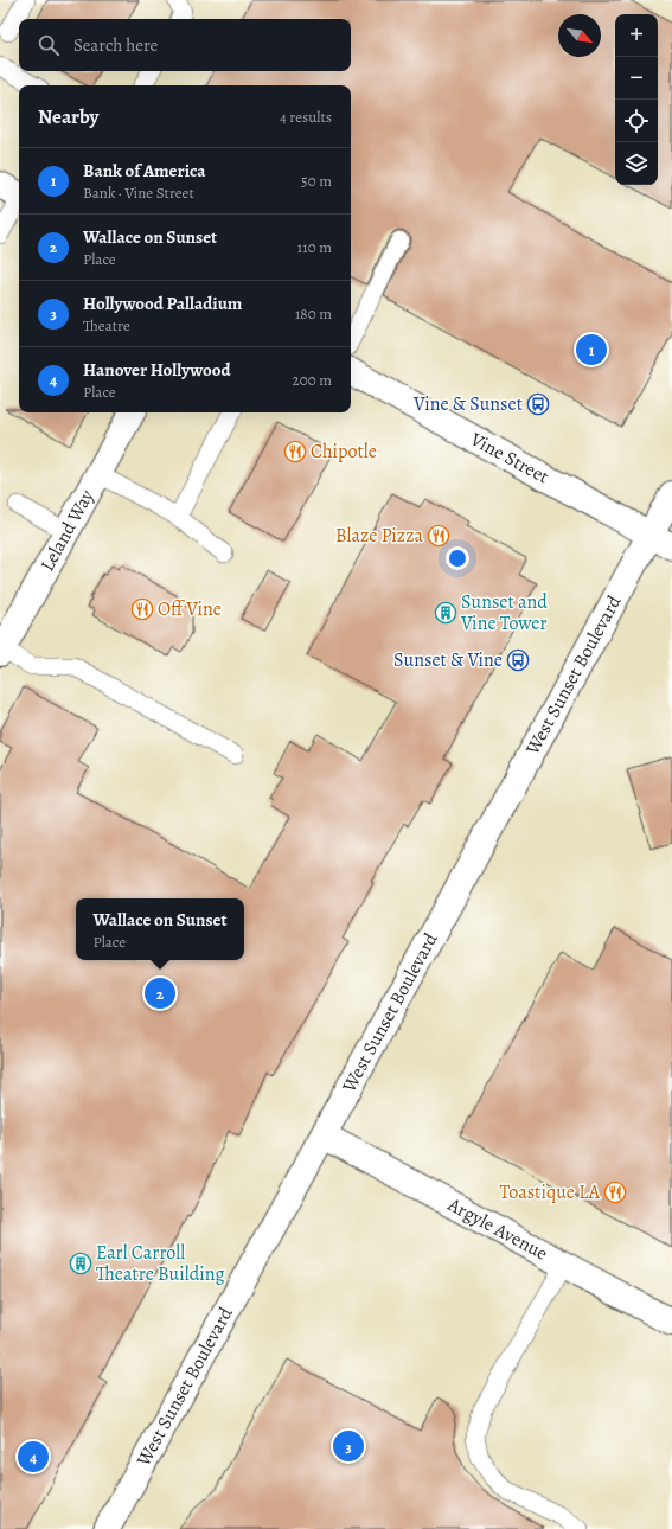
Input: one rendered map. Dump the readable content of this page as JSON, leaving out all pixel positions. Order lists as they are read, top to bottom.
{
  "streets": {
    "main road": [
      "Vine Street",
      "Leland Way",
      "West Sunset Boulevard",
      "Argyle Avenue"
    ]
  },
  "crossings": [
    ["Vine Street", "West Sunset Boulevard"],
    ["West Sunset Boulevard", "Argyle Avenue"]
  ],
  "places": {
    "bus stop": ["Vine & Sunset", "Sunset & Vine"],
    "restaurant": [
      "Chipotle",
      "Blaze Pizza",
      "Off Vine",
      "Toastique LA"
    ],
    "building": ["Sunset and Vine Tower", "Earl Carroll Theatre Building"]
  },
  "north": "bottom right",
  "page": {
    "map_buttons": ["+", "−"],
    "search": "Search here",
    "heading": ["Nearby", "4 results"],
    "list": [
      {
        "mark": "1",
        "name": "Bank of America",
        "note": "Bank · Vine Street",
        "value": "50 m"
      },
      {
        "mark": "2",
        "name": "Wallace on Sunset",
        "note": "Place",
        "value": "110 m"
      },
      {
        "mark": "3",
        "name": "Hollywood Palladium",
        "note": "Theatre",
        "value": "180 m"
      },
      {
        "mark": "4",
        "name": "Hanover Hollywood",
        "note": "Place",
        "value": "200 m"
      }
    ],
    "pins": [
      "1",
      "2",
      "3",
      "4"
    ],
    "popup": ["Wallace on Sunset", "Place"]
  }
}
